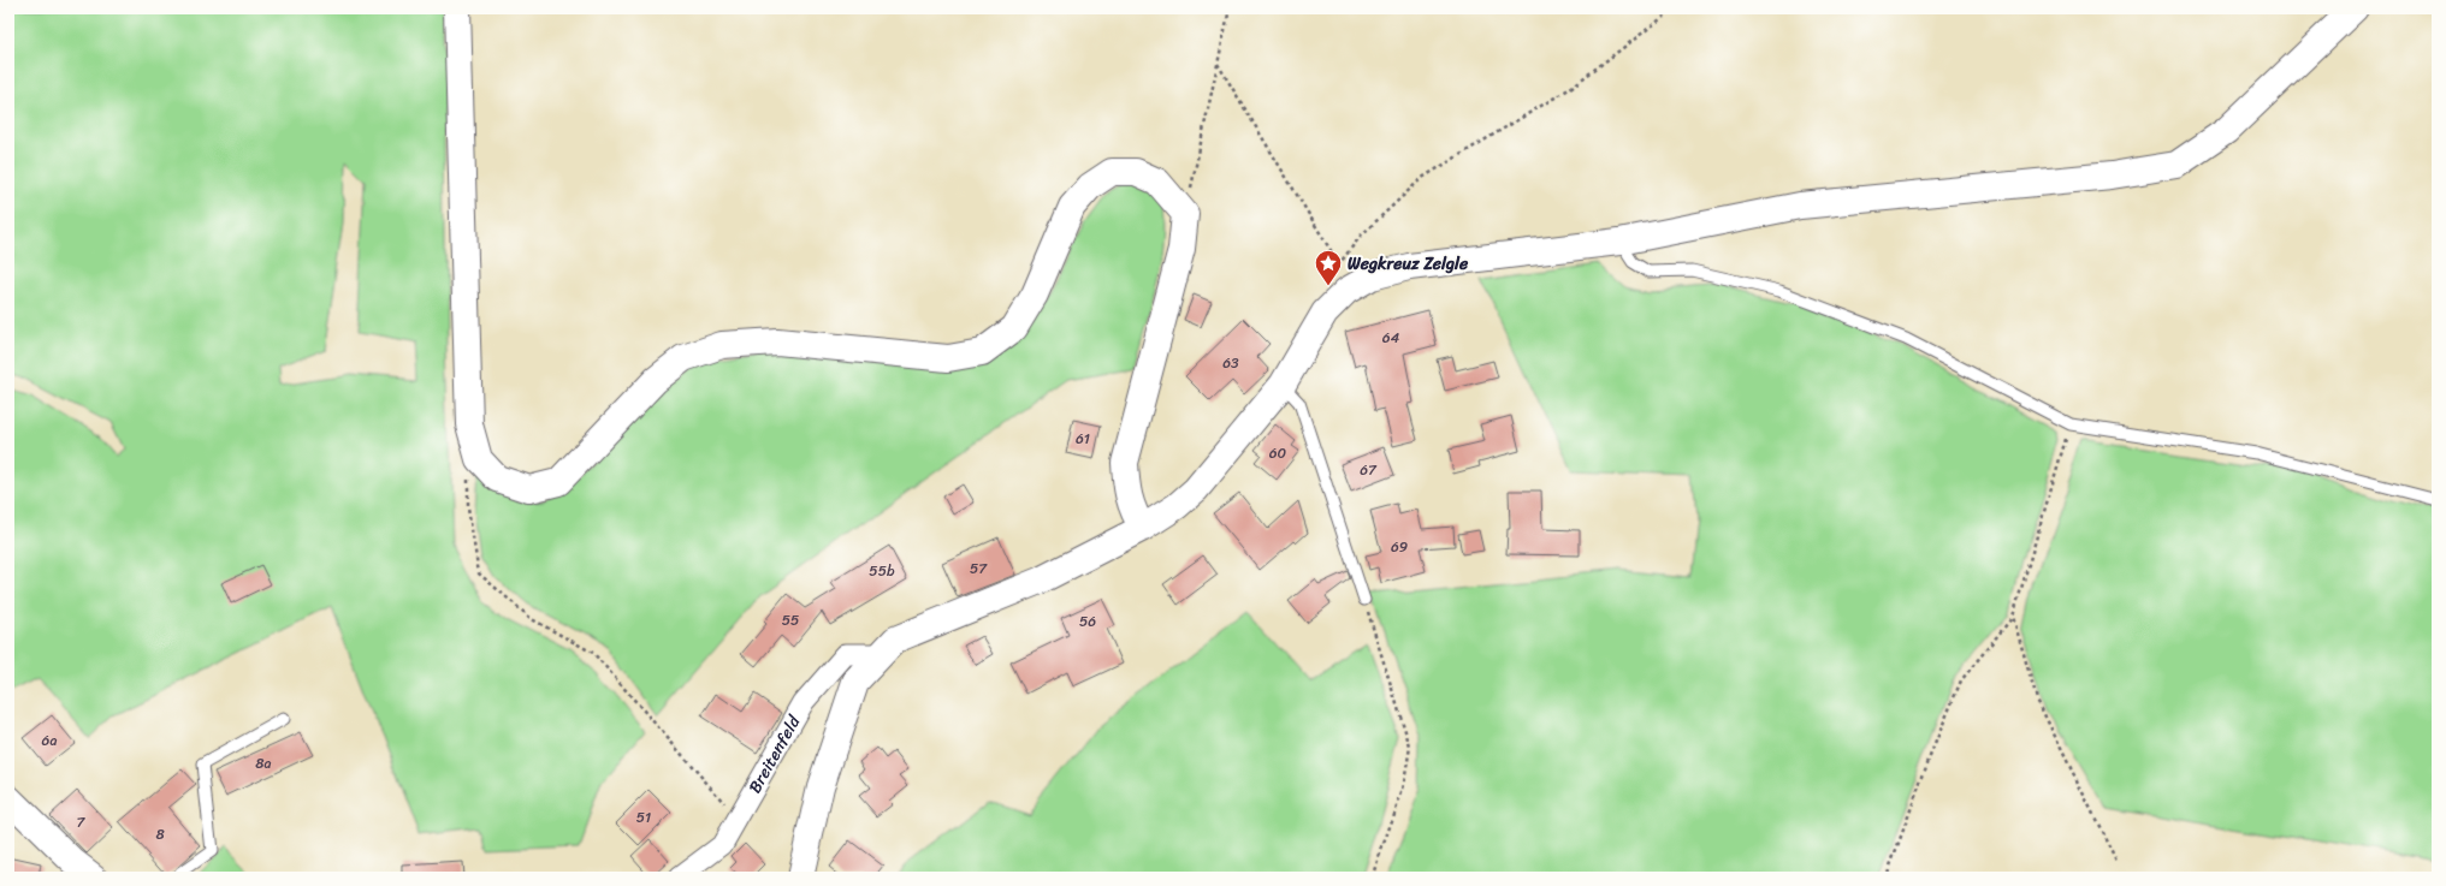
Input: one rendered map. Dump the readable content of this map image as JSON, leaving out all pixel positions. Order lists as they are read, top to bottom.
{
  "streets": {
    "street": ["Breitenfeld"]
  },
  "places": {
    "place": ["Wegkreuz Zelgle"]
  },
  "house_numbers": [
    "64",
    "63",
    "61",
    "60",
    "67",
    "69",
    "57",
    "55b",
    "55",
    "56",
    "6a",
    "8a",
    "51",
    "7",
    "8"
  ]
}
